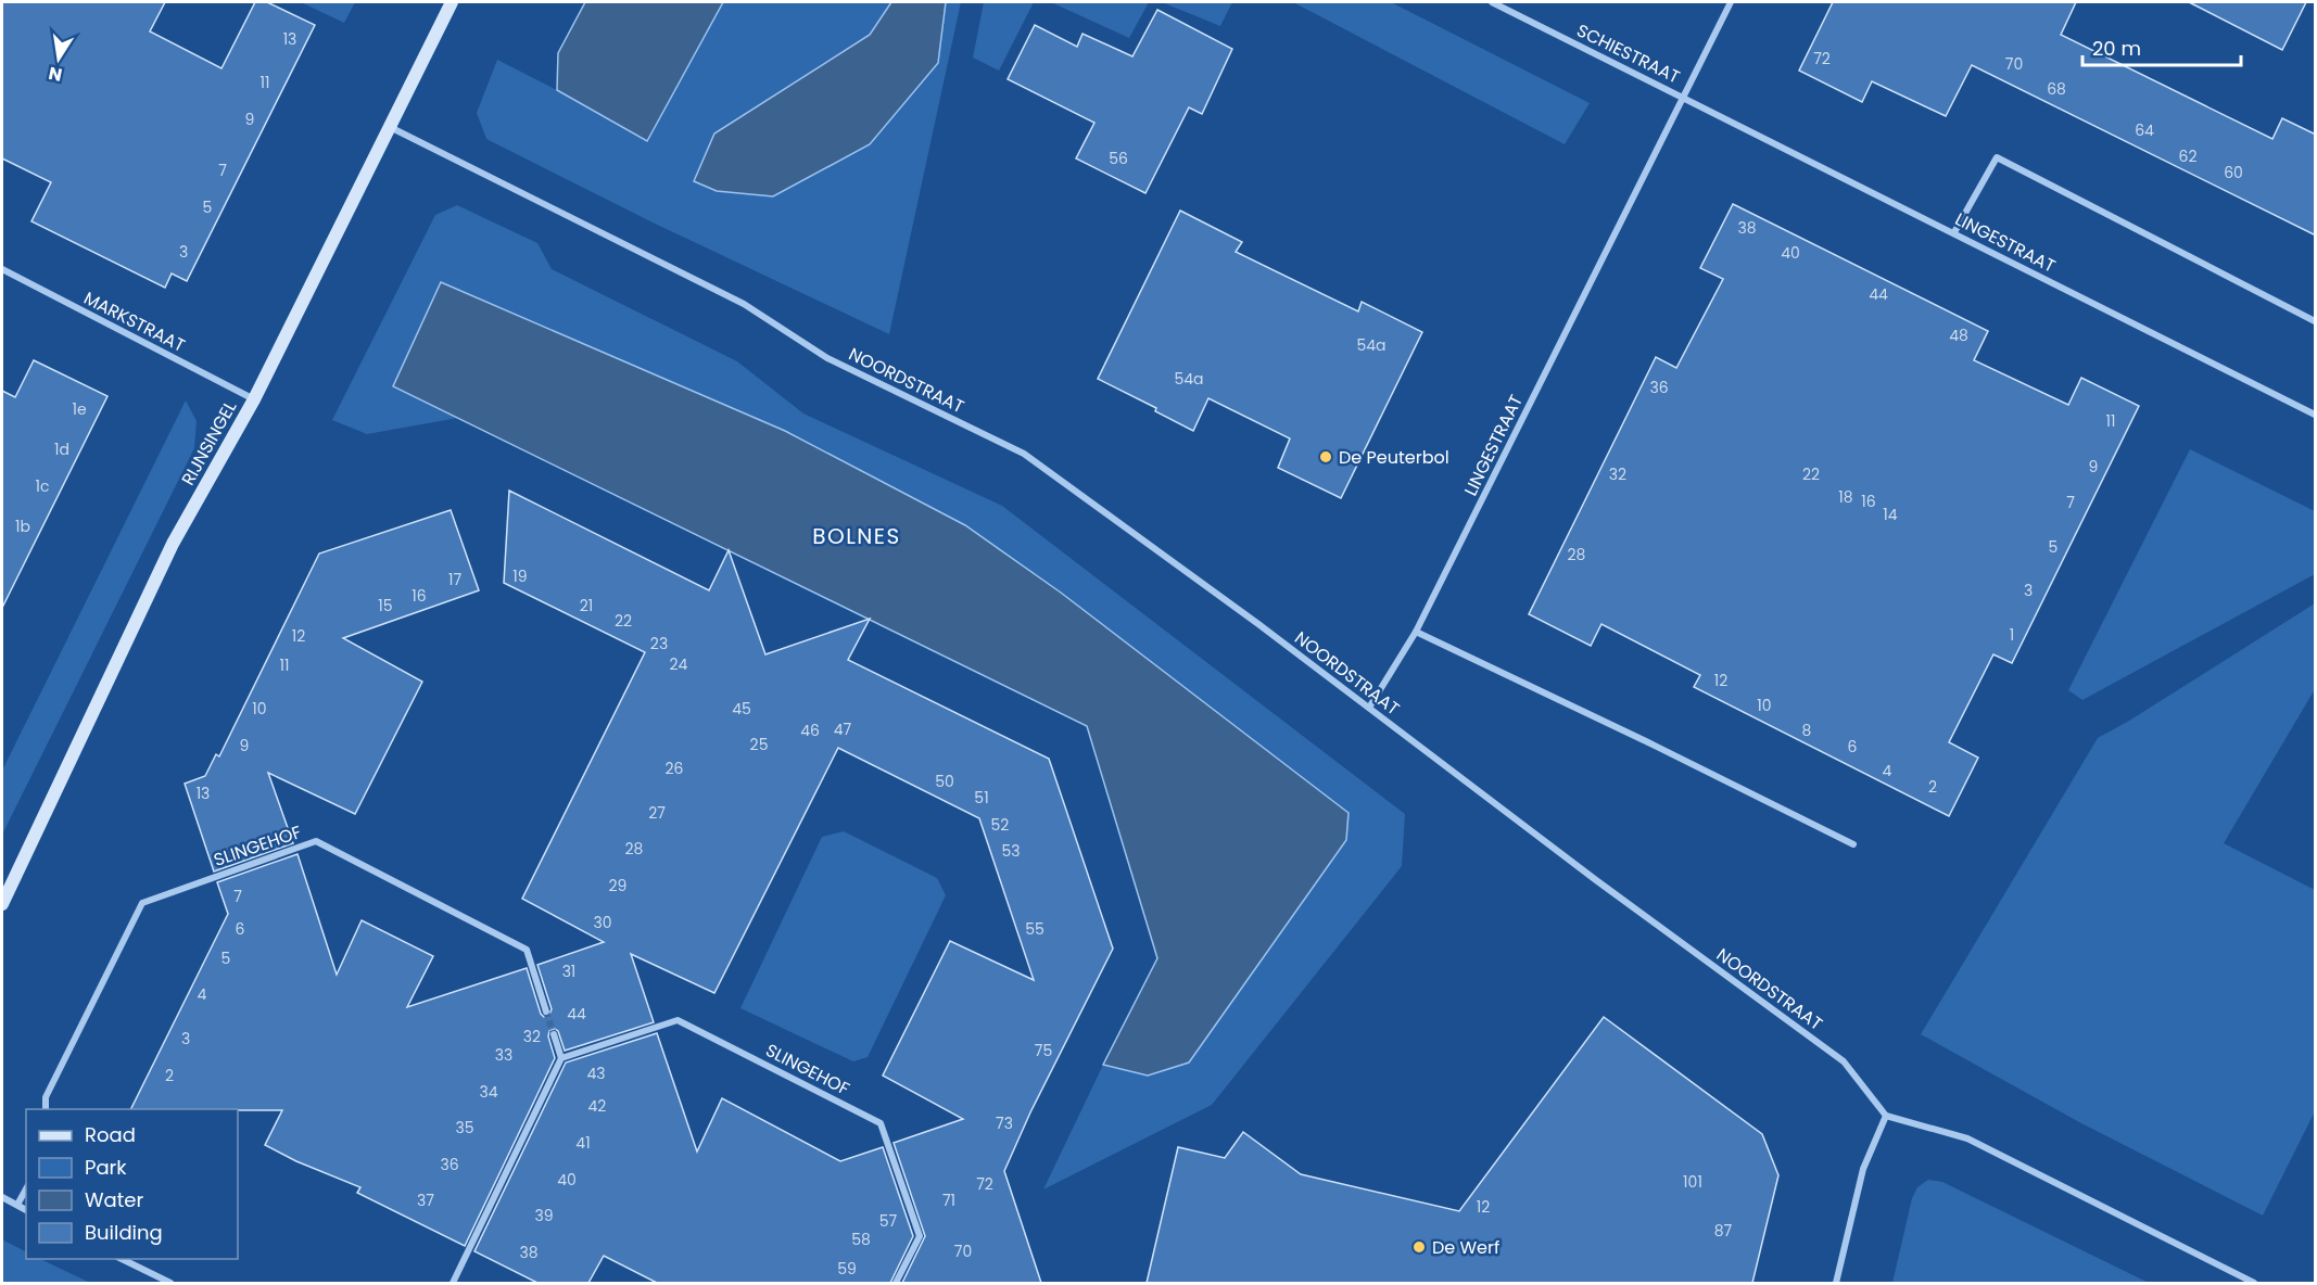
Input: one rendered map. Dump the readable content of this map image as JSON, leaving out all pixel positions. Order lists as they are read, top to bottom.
{
  "streets": {
    "street": [
      "SCHIESTRAAT",
      "LINGESTRAAT",
      "MARKSTRAAT",
      "NOORDSTRAAT",
      "RIJNSINGEL",
      "SLINGEHOF"
    ]
  },
  "crossings": [
    ["SCHIESTRAAT", "LINGESTRAAT"],
    ["LINGESTRAAT", "NOORDSTRAAT"],
    ["MARKSTRAAT", "RIJNSINGEL"],
    ["NOORDSTRAAT", "RIJNSINGEL"]
  ],
  "districts": ["BOLNES"],
  "places": ["De Peuterbol", "De Werf"],
  "house_numbers": [
    "13",
    "72",
    "70",
    "11",
    "68",
    "9",
    "64",
    "62",
    "56",
    "7",
    "60",
    "5",
    "38",
    "3",
    "40",
    "44",
    "48",
    "54a",
    "54a",
    "36",
    "1e",
    "11",
    "1d",
    "9",
    "32",
    "22",
    "1c",
    "18",
    "16",
    "7",
    "14",
    "1b",
    "5",
    "28",
    "19",
    "17",
    "3",
    "16",
    "15",
    "21",
    "22",
    "1",
    "12",
    "23",
    "24",
    "11",
    "12",
    "10",
    "10",
    "45",
    "47",
    "46",
    "8",
    "25",
    "9",
    "6",
    "26",
    "4",
    "50",
    "2",
    "13",
    "51",
    "27",
    "52",
    "28",
    "53",
    "29",
    "7",
    "30",
    "6",
    "55",
    "5",
    "31",
    "4",
    "44",
    "32",
    "3",
    "75",
    "33",
    "43",
    "2",
    "34",
    "42",
    "73",
    "35",
    "41",
    "36",
    "40",
    "101",
    "72",
    "37",
    "71",
    "12",
    "39",
    "57",
    "87",
    "58",
    "70",
    "38",
    "59"
  ],
  "legend": [
    "Road",
    "Park",
    "Water",
    "Building"
  ],
  "scale_bar": "20 m",
  "north": "bottom"
}
